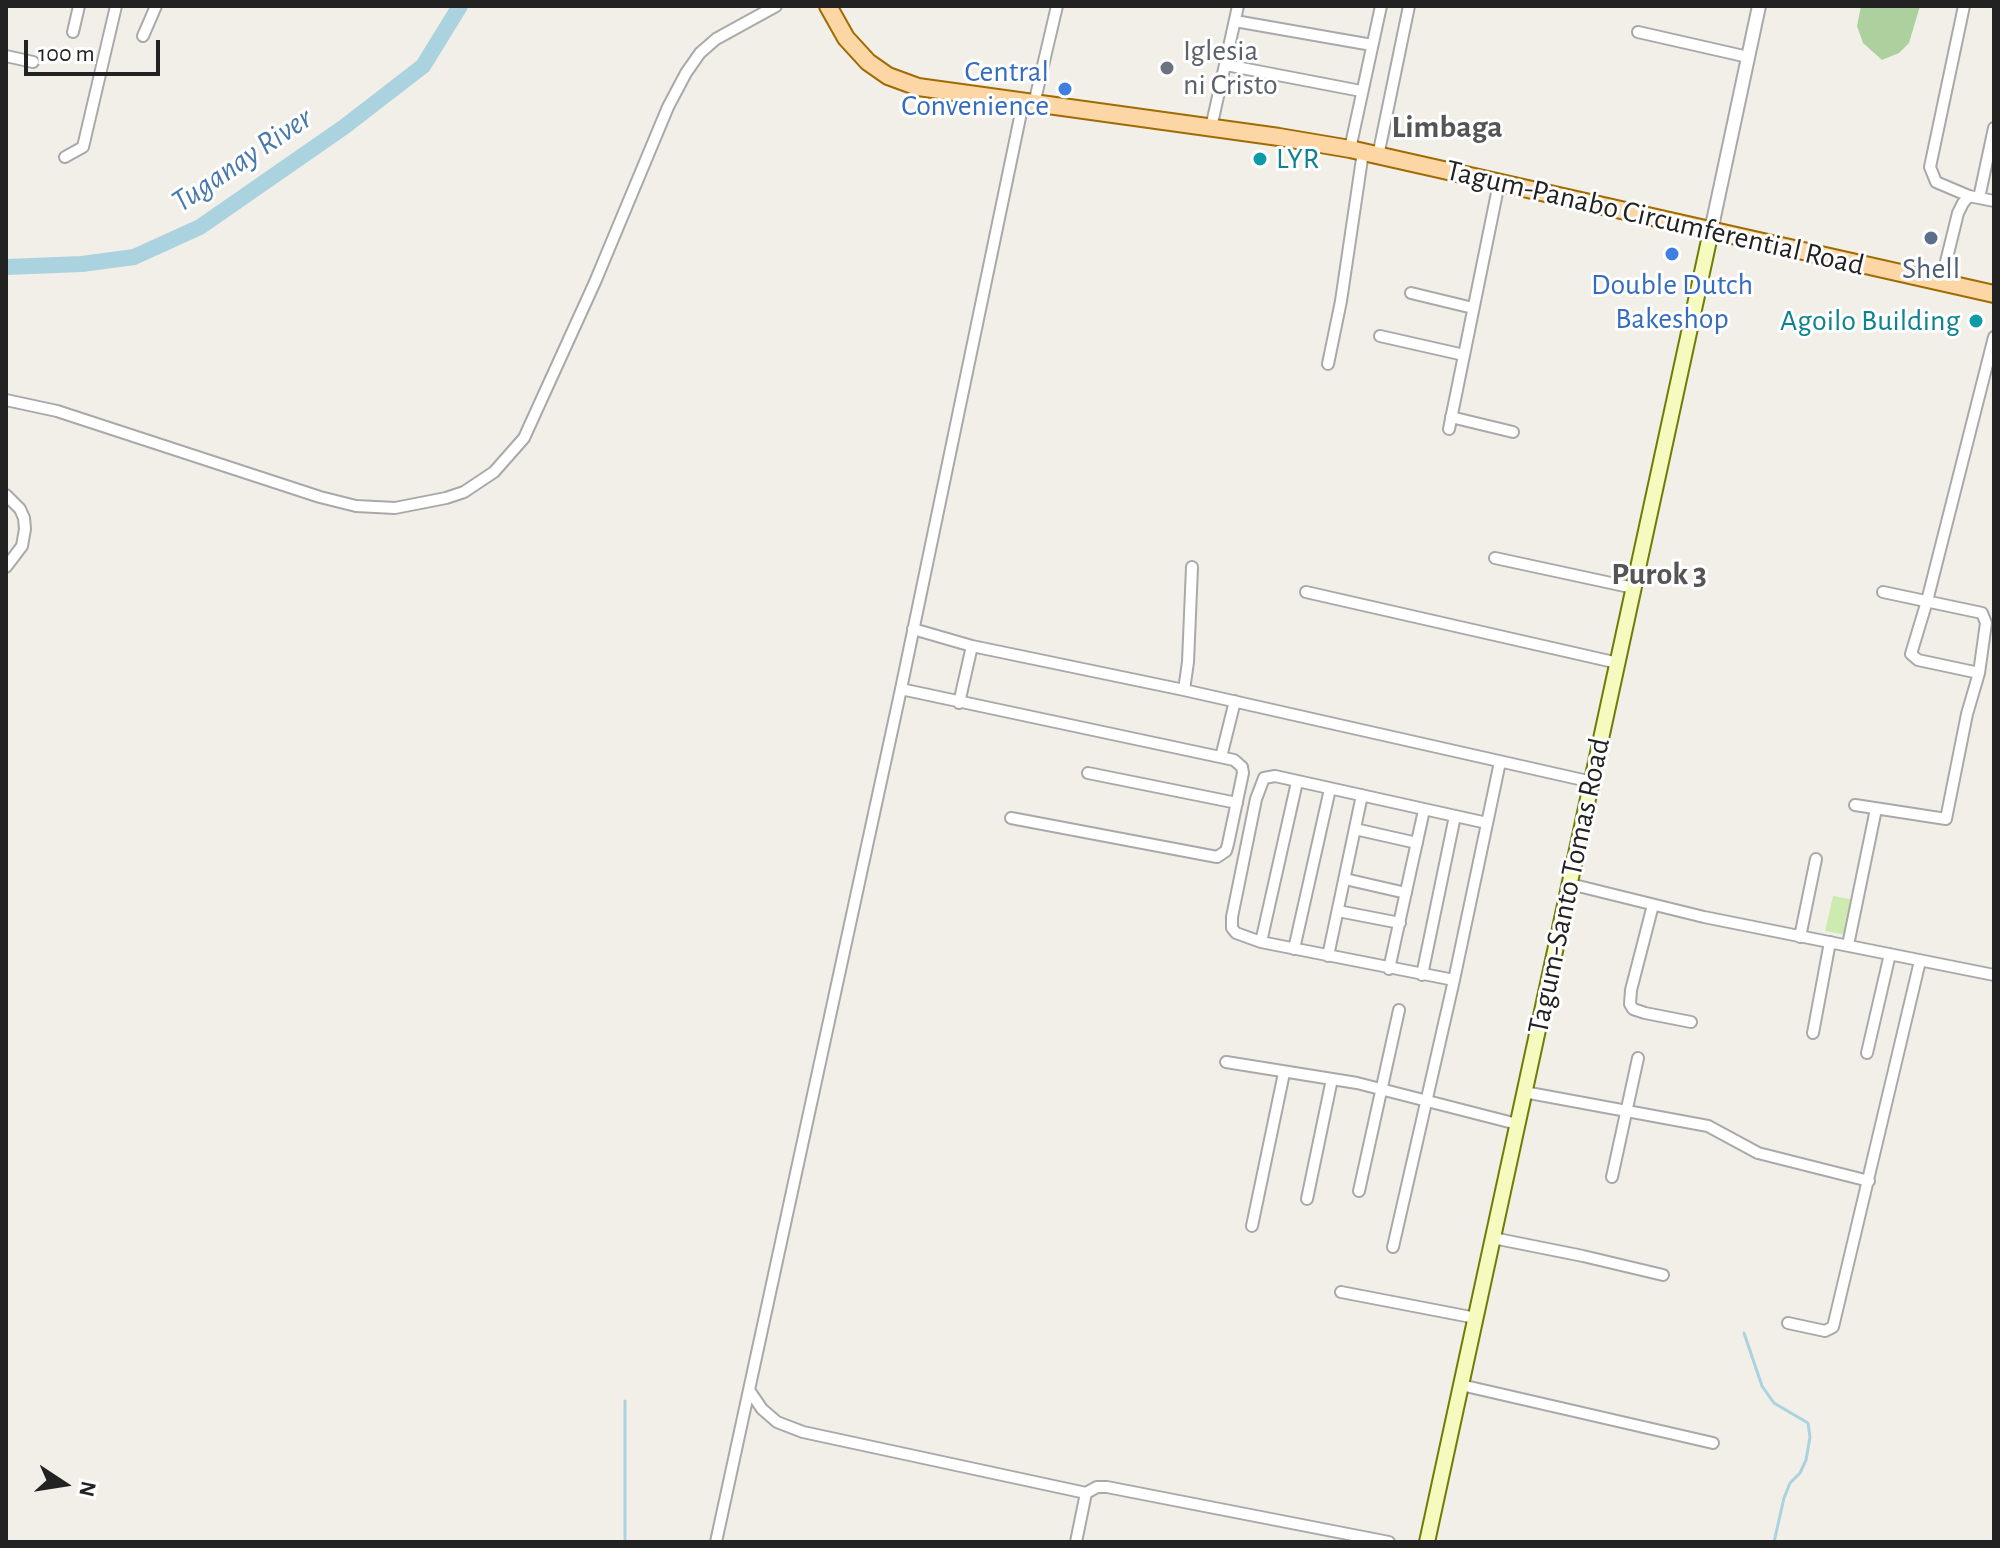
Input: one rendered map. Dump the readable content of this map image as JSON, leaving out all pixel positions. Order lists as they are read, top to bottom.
{
  "streets": {
    "main road": ["Tagum-Panabo Circumferential Road", "Tagum-Santo Tomas Road"]
  },
  "crossings": [
    ["Tagum-Panabo Circumferential Road", "Tagum-Santo Tomas Road"]
  ],
  "districts": ["Limbaga", "Purok 3"],
  "water": ["Tuganay River"],
  "places": [
    "Iglesia ni Cristo",
    "Central Convenience",
    "LYR",
    "Shell",
    "Double Dutch Bakeshop",
    "Agoilo Building"
  ],
  "scale_bar": "100 m",
  "north": "right"
}
